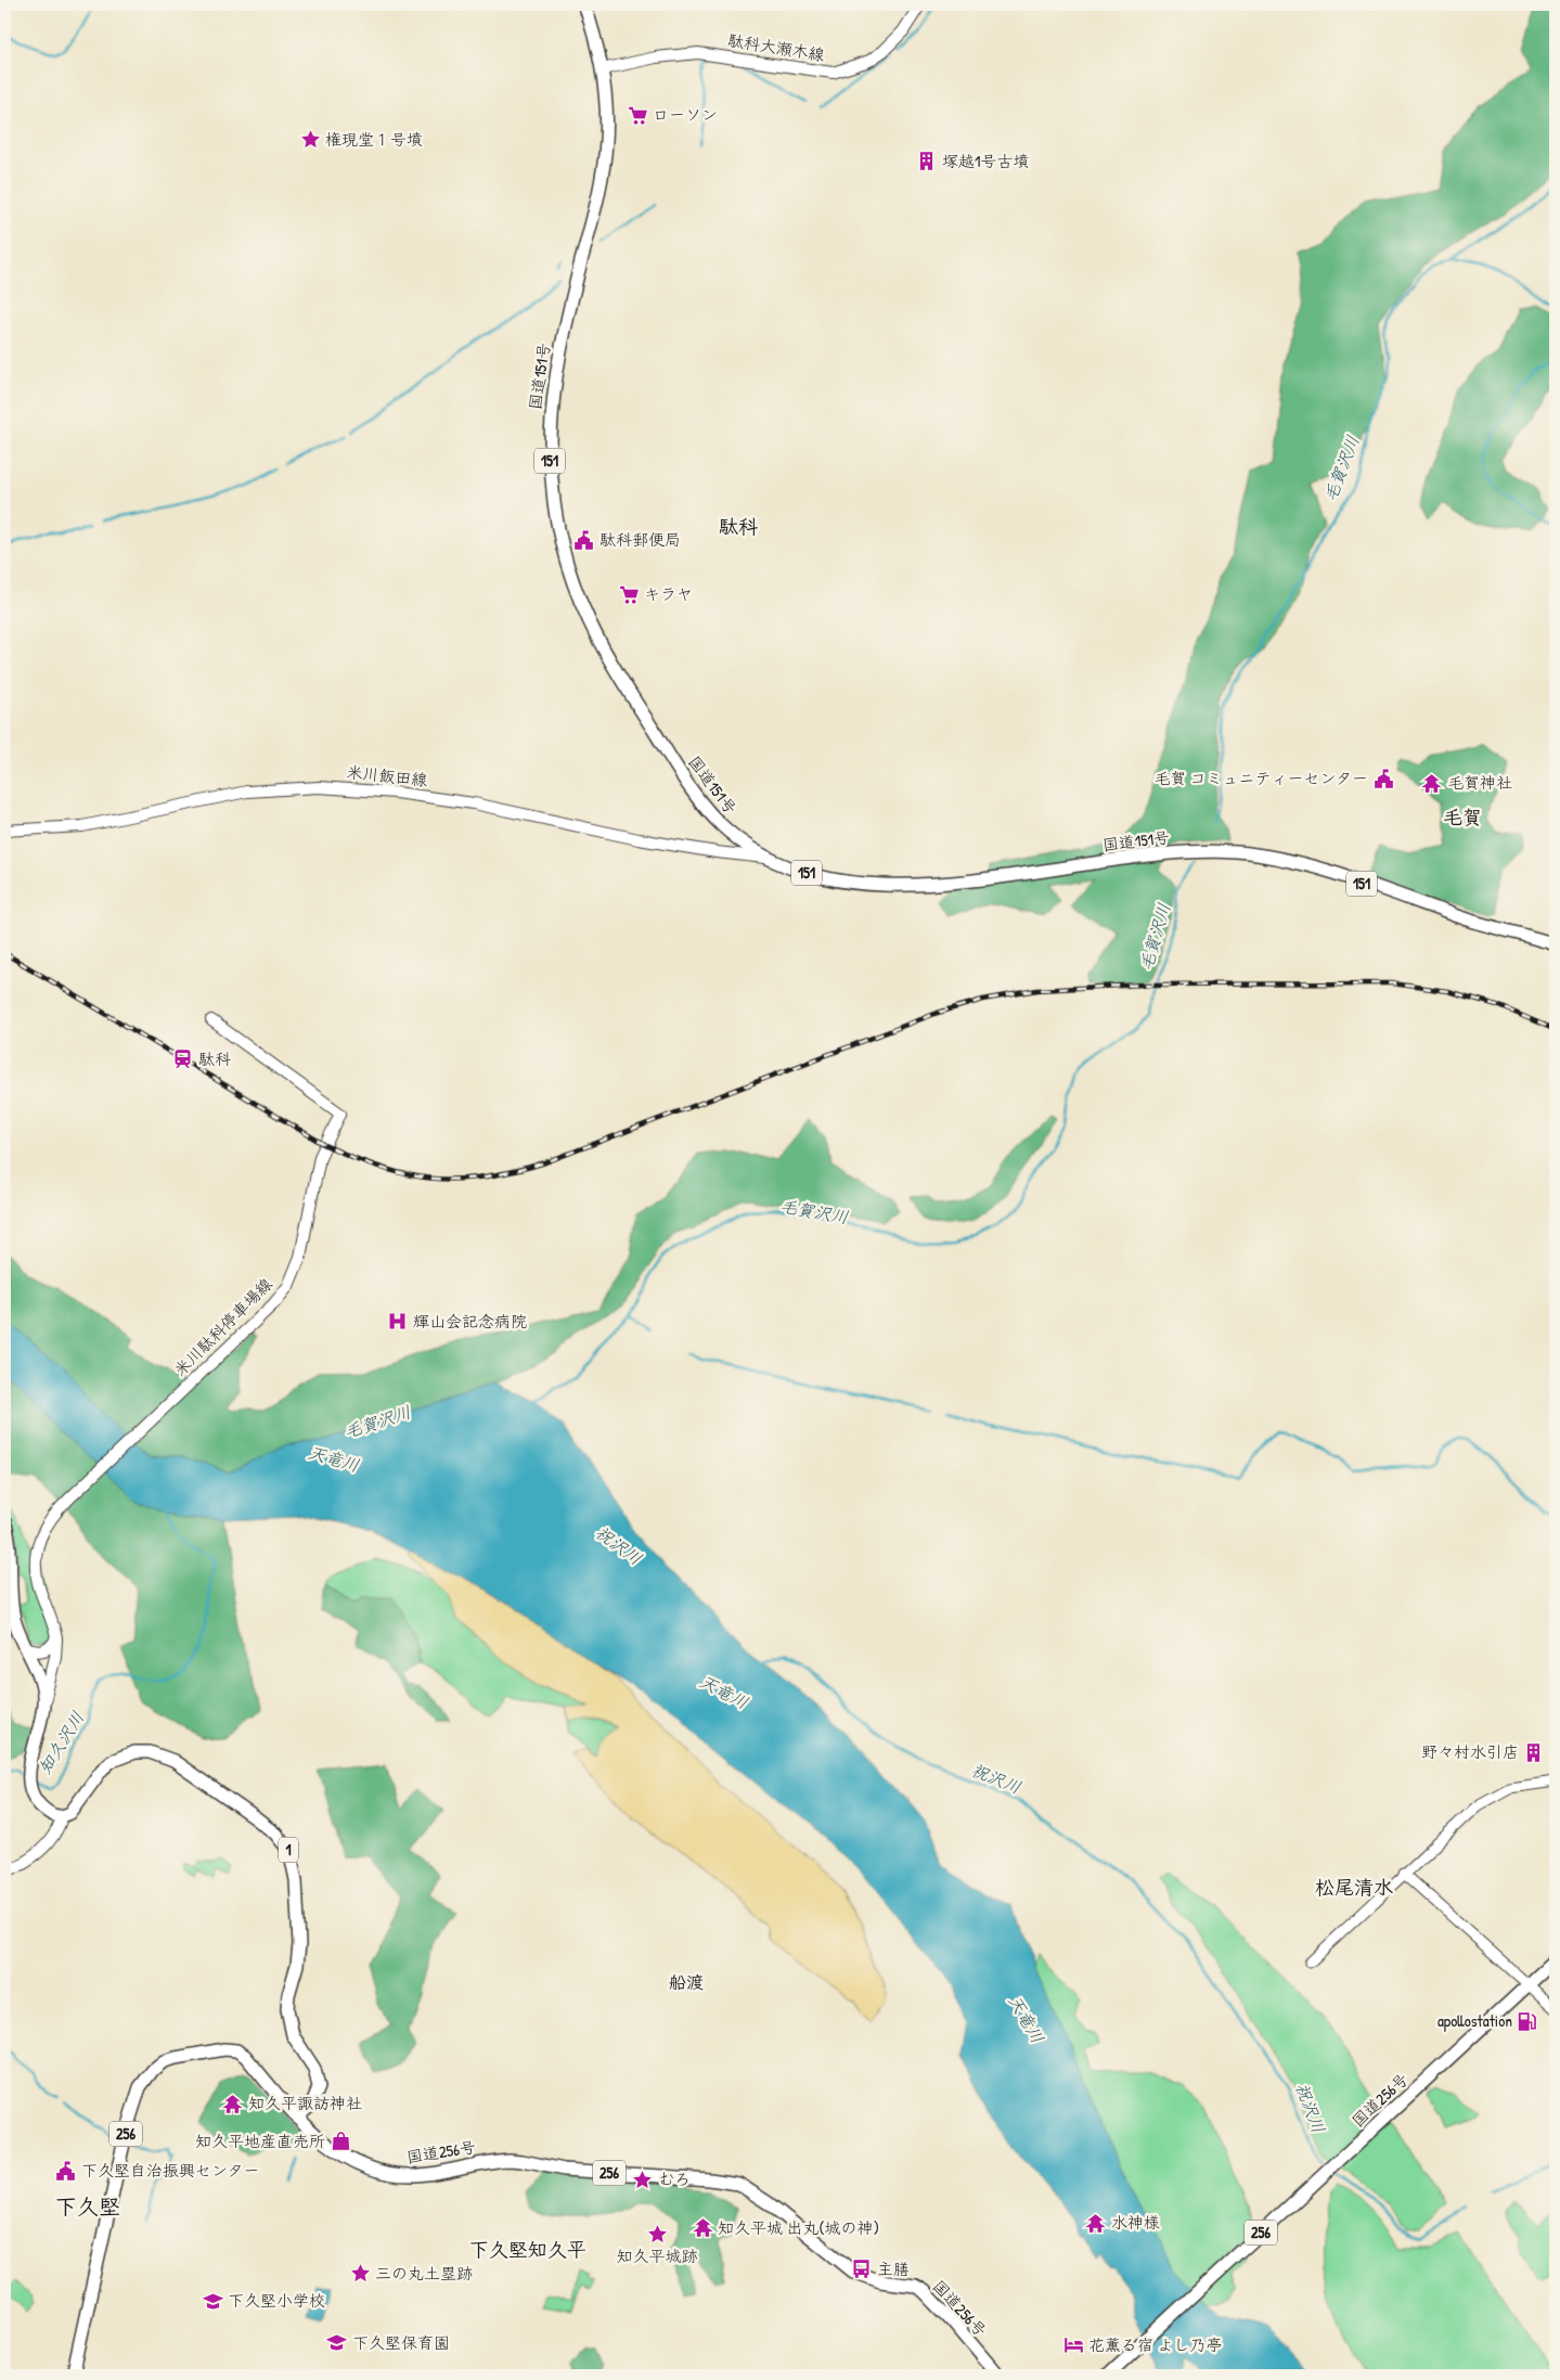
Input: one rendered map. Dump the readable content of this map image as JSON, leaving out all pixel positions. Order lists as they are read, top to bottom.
{
  "streets": {
    "main road": [
      "駄科大瀬木線",
      "国道151号",
      "151",
      "米川飯田線",
      "米川駄科停車場線",
      "1",
      "国道256号",
      "256"
    ]
  },
  "crossings": [
    ["駄科大瀬木線", "国道151号"],
    ["国道151号", "米川飯田線"],
    ["1", "国道256号"]
  ],
  "districts": [
    "駄科",
    "毛賀",
    "松尾清水",
    "船渡",
    "下久堅",
    "下久堅知久平"
  ],
  "water": [
    "毛賀沢川",
    "天竜川",
    "祝沢川",
    "知久沢川"
  ],
  "places": {
    "supermarket": ["ローソン", "キラヤ"],
    "place": [
      "権現堂１号墳",
      "むろ",
      "知久平城跡",
      "三の丸土塁跡"
    ],
    "building": ["塚越1号古墳", "野々村水引店"],
    "public building": ["駄科郵便局", "毛賀 コミュニティーセンター", "下久堅自治振興センター"],
    "temple": [
      "毛賀神社",
      "知久平諏訪神社",
      "水神様",
      "知久平城 出丸(城の神)"
    ],
    "station": ["駄科"],
    "hospital": ["輝山会記念病院"],
    "fuel station": ["apollostation"],
    "shop": ["知久平地産直売所"],
    "bus stop": ["主膳"],
    "school or university": ["下久堅小学校", "下久堅保育園"],
    "hotel": ["花薫る宿 よし乃亭"]
  }
}
